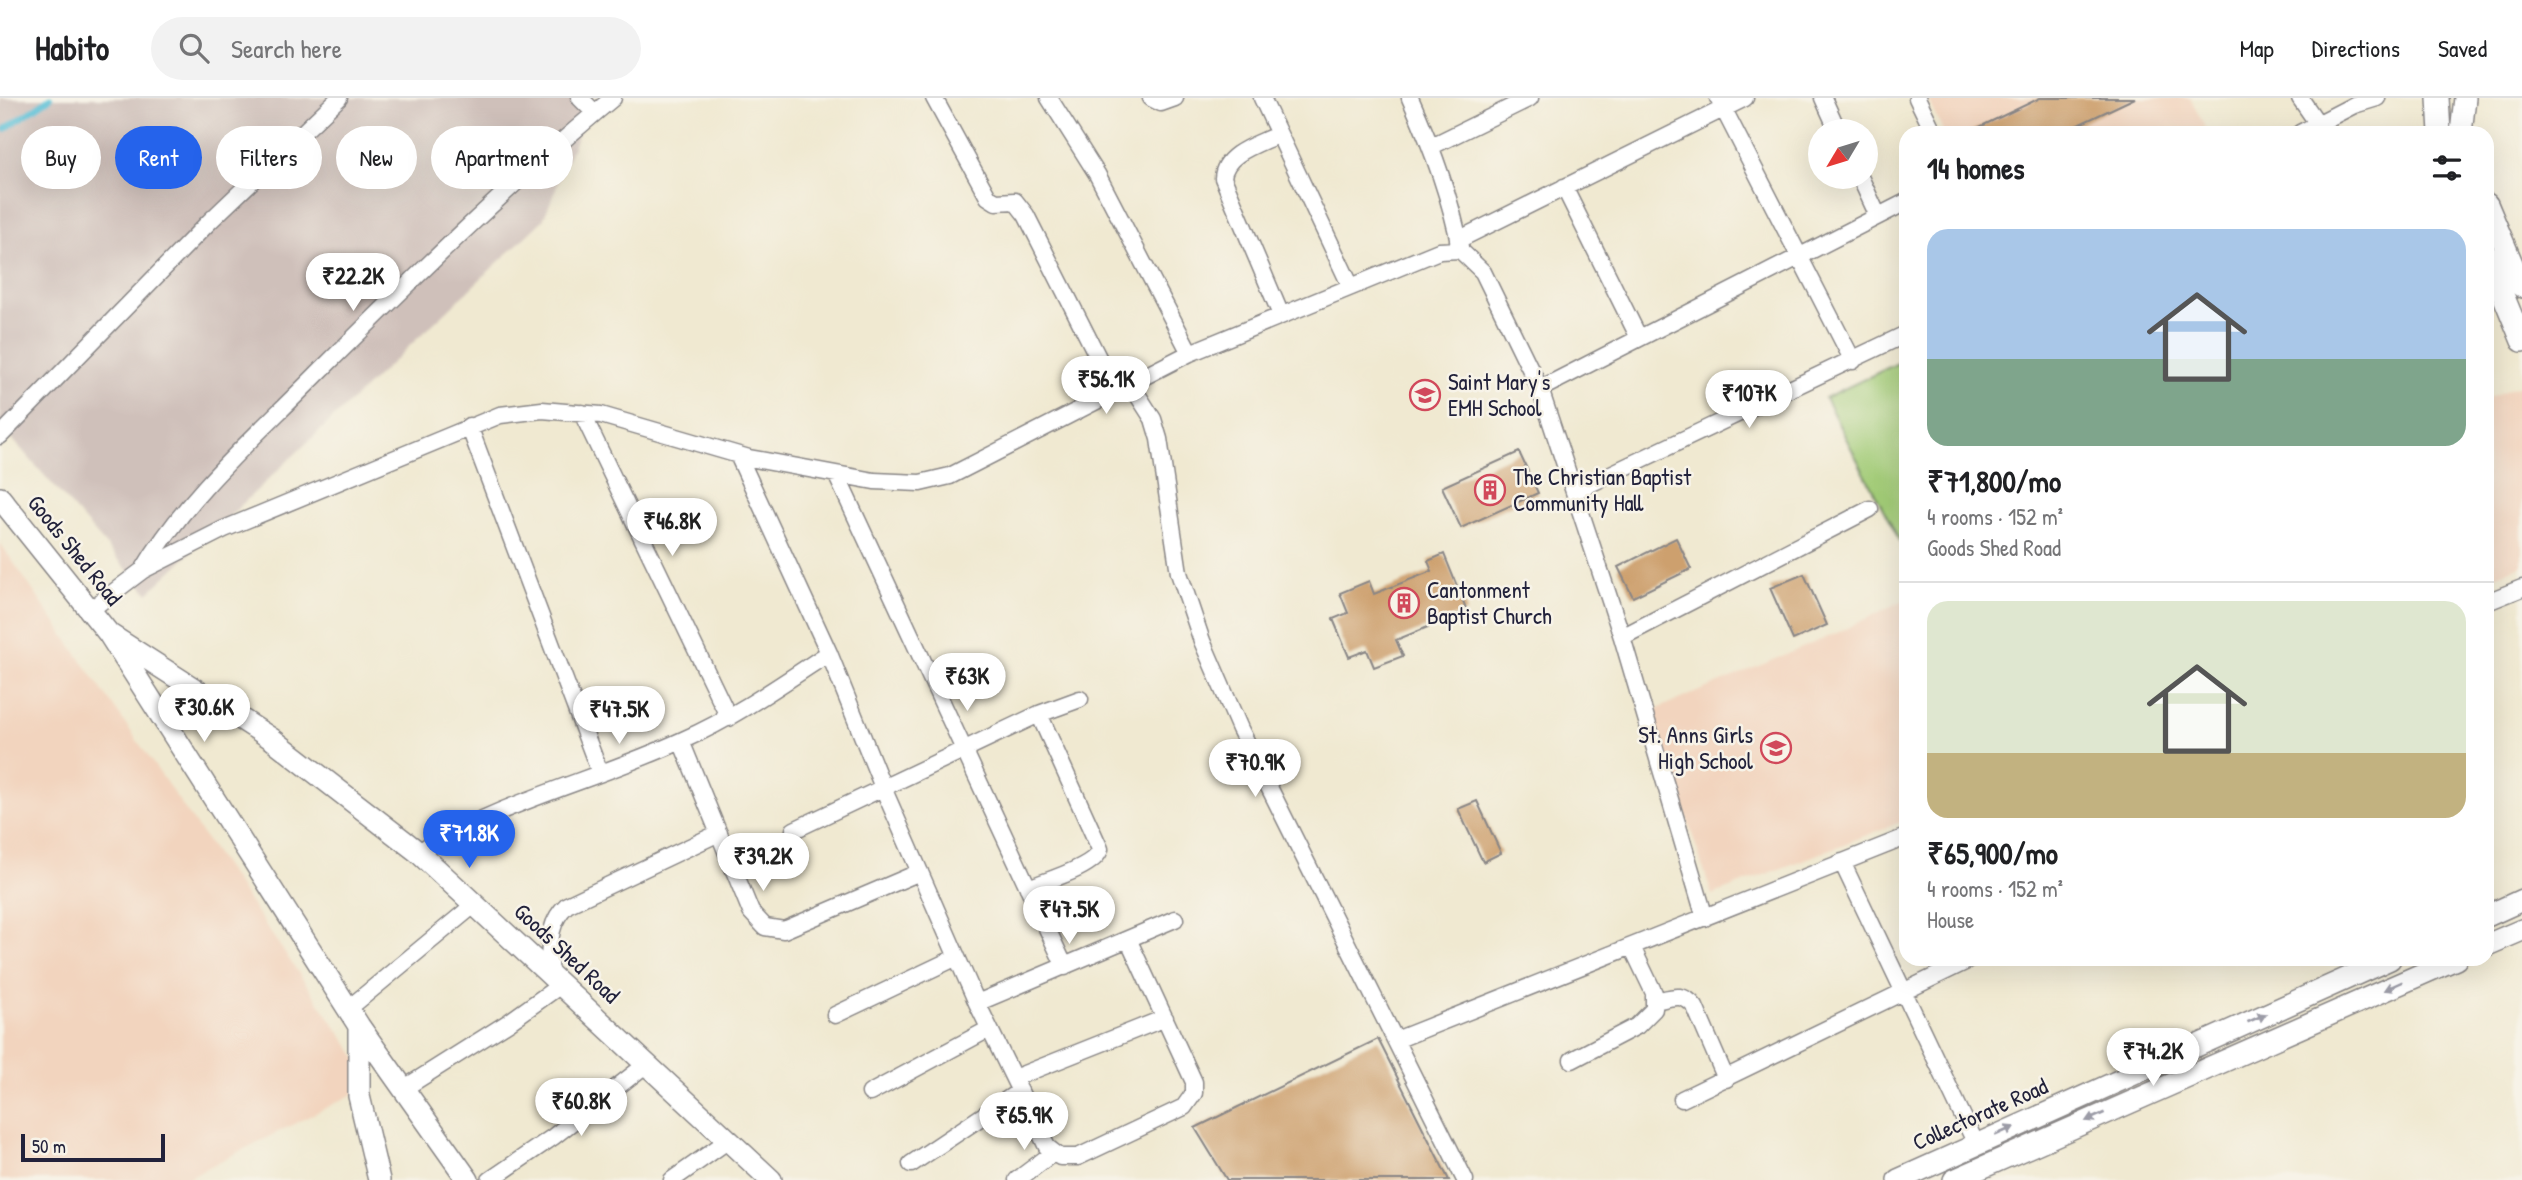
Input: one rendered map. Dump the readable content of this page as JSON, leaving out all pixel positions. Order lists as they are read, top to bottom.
{
  "streets": {
    "street": ["Goods Shed Road", "Collectorate Road"]
  },
  "places": {
    "school or university": ["Saint Mary's EMH School", "St. Anns Girls High School"],
    "building": ["The Christian Baptist Community Hall", "Cantonment Baptist Church"]
  },
  "scale_bar": "50 m",
  "north": "bottom left",
  "page": {
    "header": "Habito",
    "search": "Search here",
    "nav": ["Map", "Directions", "Saved"],
    "chip": [
      "Buy",
      "Rent",
      "Filters",
      "New",
      "Apartment"
    ],
    "heading": "14 homes",
    "list": [
      {
        "name": "₹71,800/mo",
        "note": "4 rooms · 152 m² · Goods Shed Road"
      },
      {
        "name": "₹65,900/mo",
        "note": "4 rooms · 152 m² · House"
      }
    ],
    "price": [
      "₹22.2K",
      "₹56.1K",
      "₹107K",
      "₹46.8K",
      "₹63K",
      "₹30.6K",
      "₹47.5K",
      "₹70.9K",
      "₹71.8K",
      "₹39.2K",
      "₹47.5K",
      "₹74.2K",
      "₹60.8K",
      "₹65.9K"
    ],
    "scale": "50 m"
  }
}
